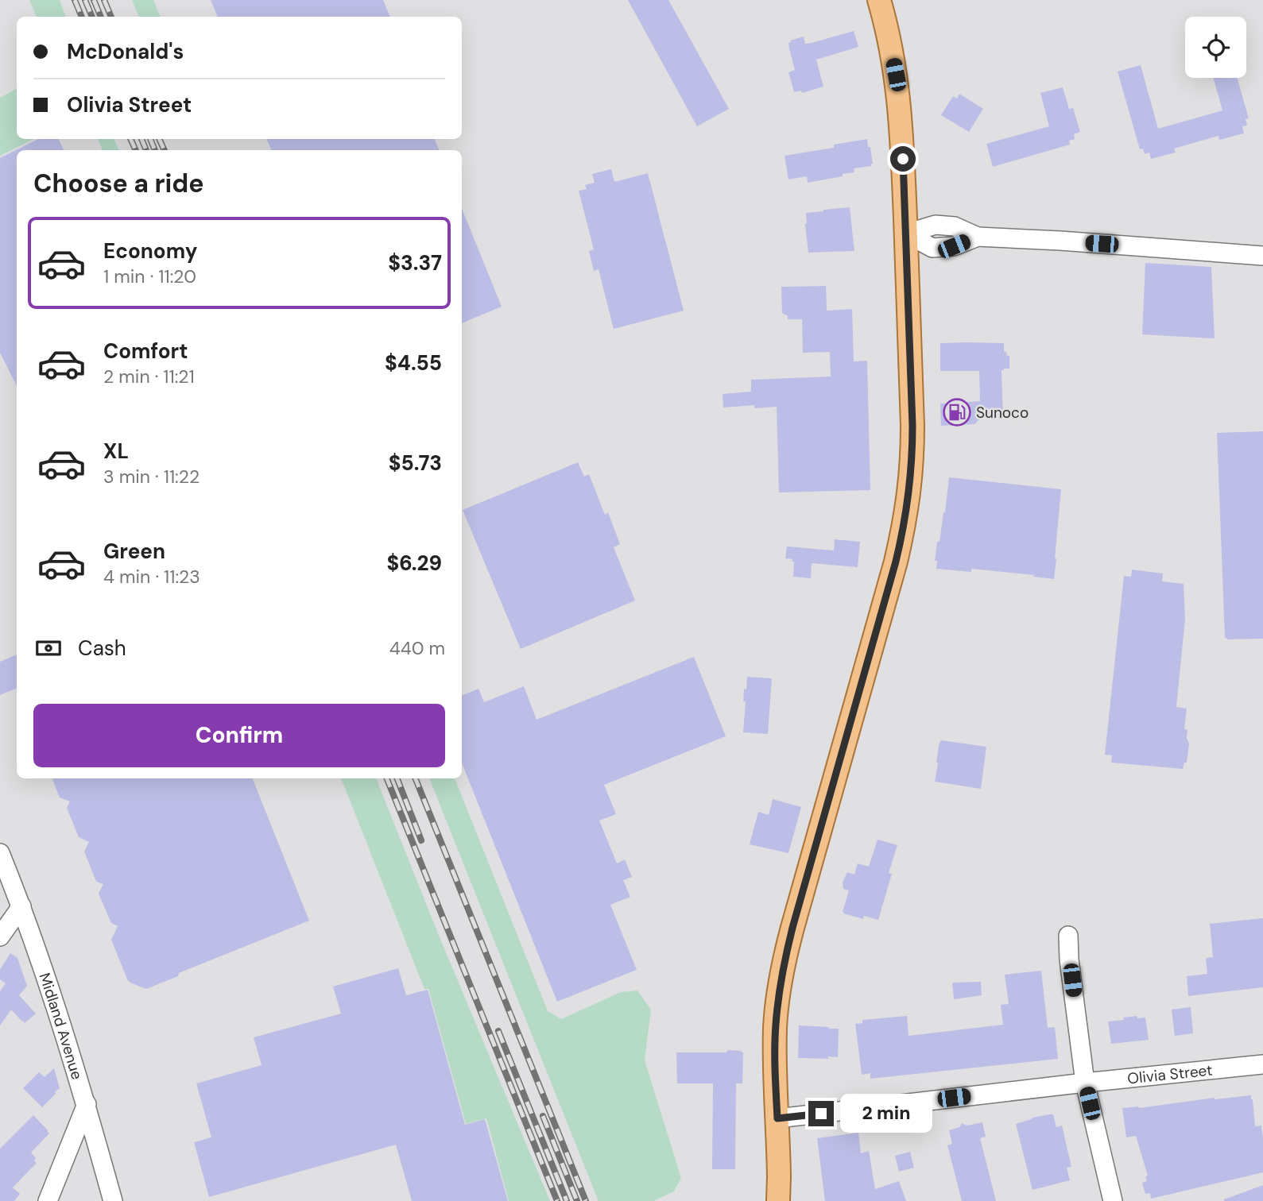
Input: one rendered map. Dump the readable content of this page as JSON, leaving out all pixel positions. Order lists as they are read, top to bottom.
{
  "streets": {
    "street": ["Midland Avenue", "Olivia Street"]
  },
  "places": {
    "fuel station": ["Sunoco"]
  },
  "page": {
    "banner": ["McDonald's", "Olivia Street"],
    "heading": "Choose a ride",
    "list": [
      {
        "name": "Economy",
        "note": "1 min · 11:20",
        "value": "$3.37"
      },
      {
        "name": "Comfort",
        "note": "2 min · 11:21",
        "value": "$4.55"
      },
      {
        "name": "XL",
        "note": "3 min · 11:22",
        "value": "$5.73"
      },
      {
        "name": "Green",
        "note": "4 min · 11:23",
        "value": "$6.29"
      }
    ],
    "pay": ["Cash", "440 m"],
    "buttons": "Confirm",
    "bubble": "2 min"
  }
}
